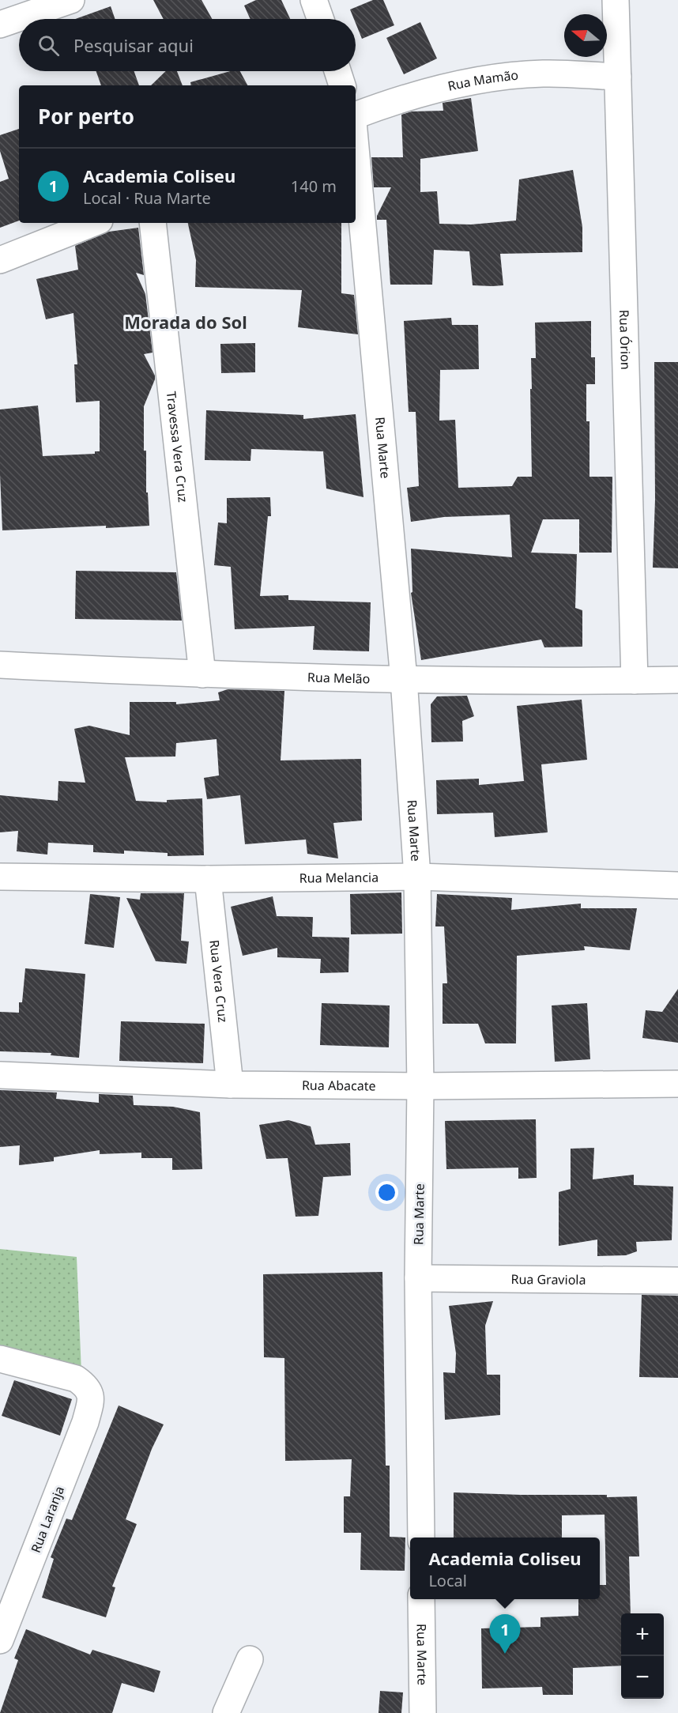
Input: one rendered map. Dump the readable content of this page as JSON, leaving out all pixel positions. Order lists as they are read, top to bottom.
{
  "streets": {
    "street": [
      "Rua Mamão",
      "Rua Órion",
      "Travessa Vera Cruz",
      "Rua Marte",
      "Rua Melão",
      "Rua Melancia",
      "Rua Vera Cruz",
      "Rua Abacate",
      "Rua Graviola",
      "Rua Laranja"
    ]
  },
  "crossings": [
    ["Rua Mamão", "Rua Órion"],
    ["Rua Órion", "Rua Melão"],
    ["Travessa Vera Cruz", "Rua Melão"],
    ["Rua Marte", "Rua Melão"],
    ["Rua Marte", "Rua Melancia"],
    ["Rua Marte", "Rua Abacate"],
    ["Rua Marte", "Rua Graviola"],
    ["Rua Melancia", "Rua Vera Cruz"],
    ["Rua Vera Cruz", "Rua Abacate"]
  ],
  "districts": ["Morada do Sol"],
  "north": "left",
  "page": {
    "search": "Pesquisar aqui",
    "heading": "Por perto",
    "list": [
      {
        "mark": "1",
        "name": "Academia Coliseu",
        "note": "Local · Rua Marte",
        "value": "140 m"
      }
    ],
    "popup": ["Academia Coliseu", "Local"],
    "map_buttons": ["+", "−"],
    "pins": "1"
  }
}
